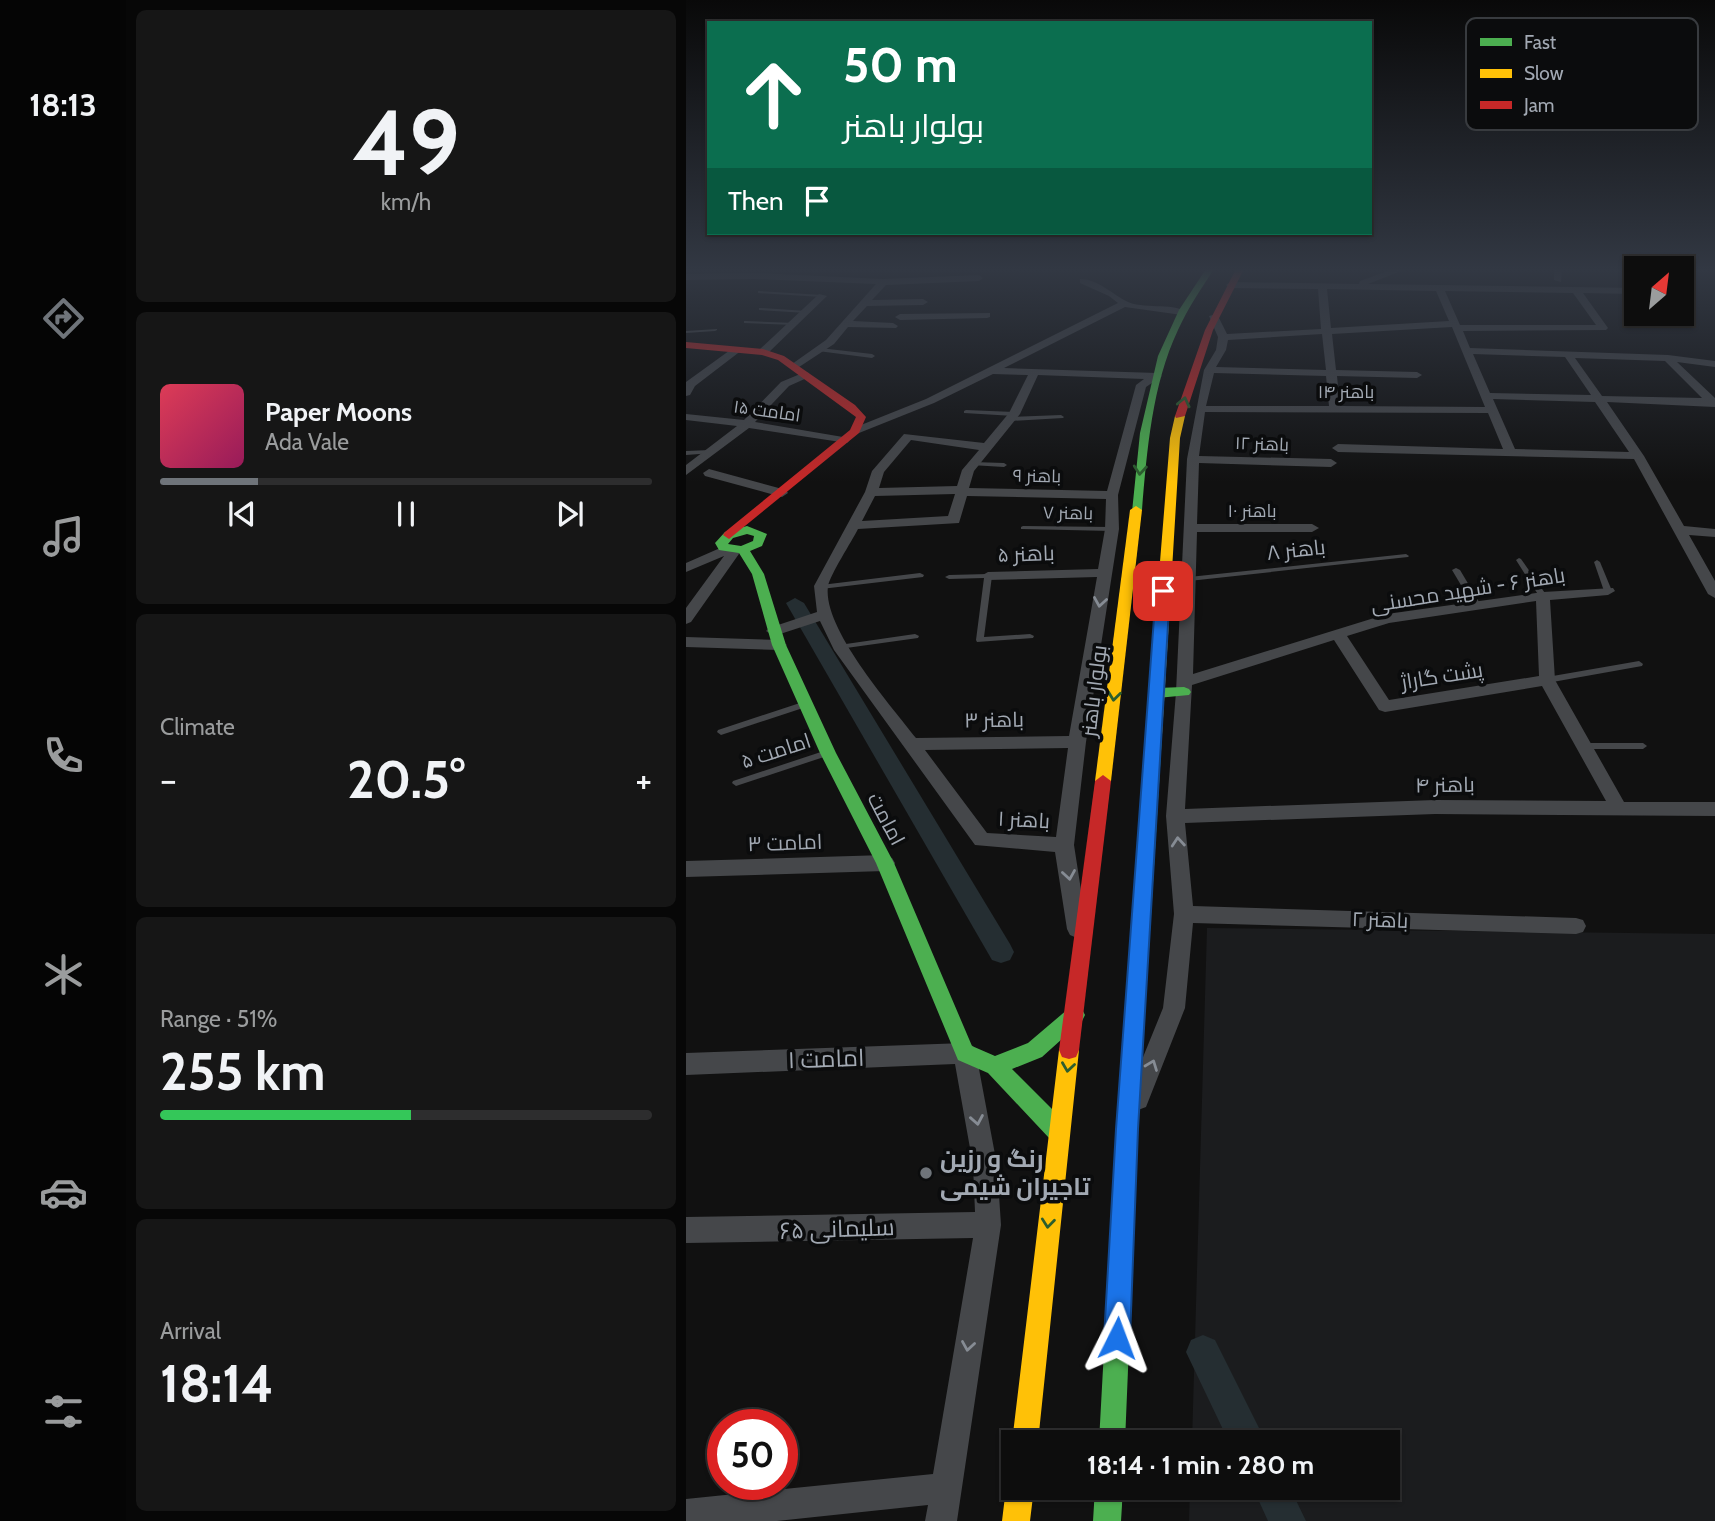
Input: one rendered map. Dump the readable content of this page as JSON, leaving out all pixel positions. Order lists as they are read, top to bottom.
{
  "streets": {
    "main road": ["بولوار باهنر", "امامت"],
    "street": [
      "باهنر ۱۴",
      "امامت ۱۵",
      "باهنر ۱۲",
      "باهنر ۹",
      "باهنر ۱۰",
      "باهنر ۵",
      "باهنر ۶ - شهید محسنی",
      "پشت گاراژ",
      "باهنر ۳",
      "باهنر ۴",
      "باهنر ۱",
      "امامت ۳",
      "باهنر ۲",
      "امامت ۱",
      "سلیمانی ۶۵"
    ],
    "lane": ["باهنر ۷", "باهنر ۸", "امامت ۵"]
  },
  "crossings": [
    ["امامت ۱۵", "امامت"],
    ["باهنر ۶ - شهید محسنی", "پشت گاراژ"],
    ["باهنر ۳", "باهنر ۱"],
    ["امامت ۵", "امامت"],
    ["امامت", "امامت ۳"],
    ["امامت", "امامت ۱"]
  ],
  "places": ["رنگ و رزین تاجیران شیمی"],
  "legend": ["Fast", "Slow", "Jam"],
  "north": "top right",
  "page": {
    "tabs": "18:13",
    "tile": [
      ["49", "km/h"],
      "Climate",
      ["Range · 51%", "255 km"],
      ["Arrival", "18:14"]
    ],
    "turn": ["50 m", "بولوار باهنر"],
    "then": "Then",
    "song": ["Paper Moons", "Ada Vale"],
    "heat": ["−", "20.5°", "+"],
    "limit": "50",
    "trip": "18:14 · 1 min · 280 m"
  }
}
